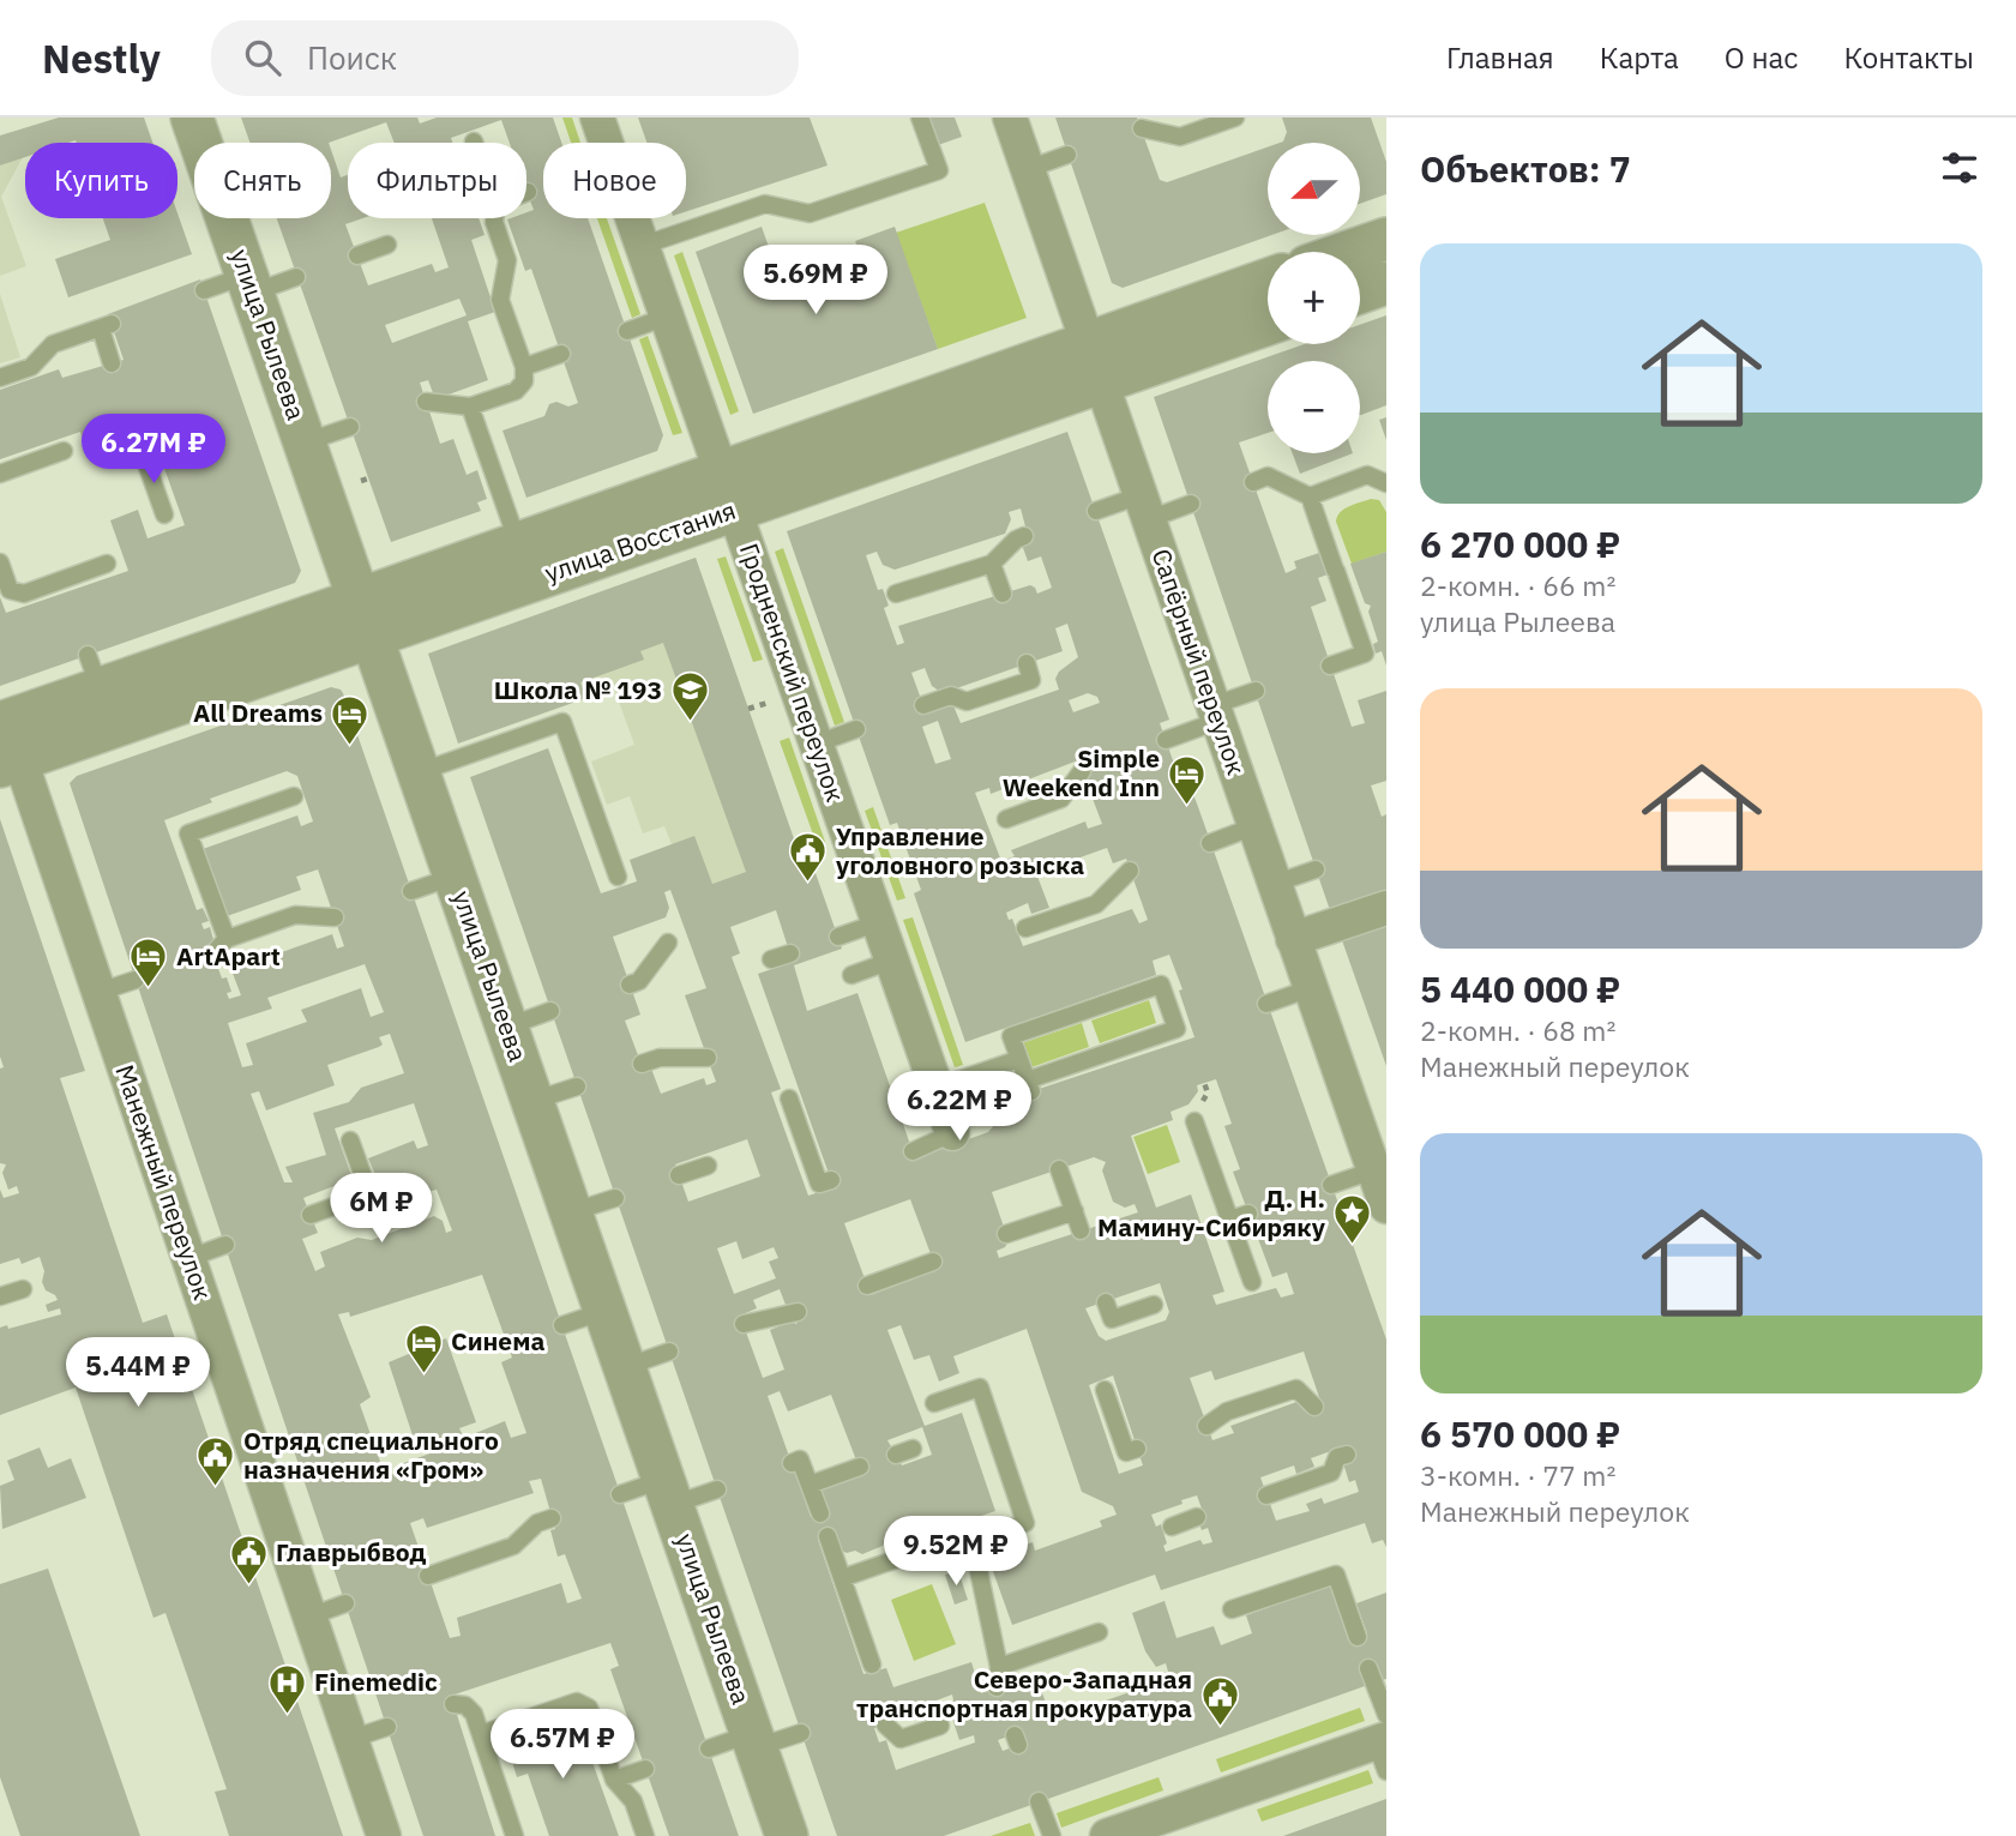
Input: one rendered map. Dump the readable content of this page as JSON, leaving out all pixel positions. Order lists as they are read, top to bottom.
{
  "streets": {
    "street": [
      "улица Рылеева",
      "улица Восстания",
      "Сапёрный переулок",
      "Гродненский переулок",
      "Манежный переулок"
    ]
  },
  "crossings": [
    ["улица Рылеева", "улица Восстания"],
    ["улица Восстания", "Сапёрный переулок"],
    ["улица Восстания", "Гродненский переулок"],
    ["улица Восстания", "Манежный переулок"]
  ],
  "places": {
    "school or university": ["Школа № 193"],
    "hotel": [
      "All Dreams",
      "Simple Weekend Inn",
      "ArtApart",
      "Синема"
    ],
    "public building": [
      "Управление уголовного розыска",
      "Отряд специального назначения «Гром»",
      "Главрыбвод",
      "Северо-Западная транспортная прокуратура"
    ],
    "place": ["Д. Н. Мамину-Сибиряку"],
    "hospital": ["Finemedic"]
  },
  "north": "left",
  "page": {
    "header": "Nestly",
    "search": "Поиск",
    "nav": [
      "Главная",
      "Карта",
      "О нас",
      "Контакты"
    ],
    "heading": "Объектов: 7",
    "map_buttons": ["+", "−"],
    "chip": [
      "Купить",
      "Снять",
      "Фильтры",
      "Новое"
    ],
    "list": [
      {
        "name": "6 270 000 ₽",
        "note": "2-комн. · 66 m² · улица Рылеева"
      },
      {
        "name": "5 440 000 ₽",
        "note": "2-комн. · 68 m² · Манежный переулок"
      },
      {
        "name": "6 570 000 ₽",
        "note": "3-комн. · 77 m² · Манежный переулок"
      }
    ],
    "price": [
      "5.69M ₽",
      "6.27M ₽",
      "6.22M ₽",
      "6M ₽",
      "5.44M ₽",
      "9.52M ₽",
      "6.57M ₽"
    ]
  }
}
